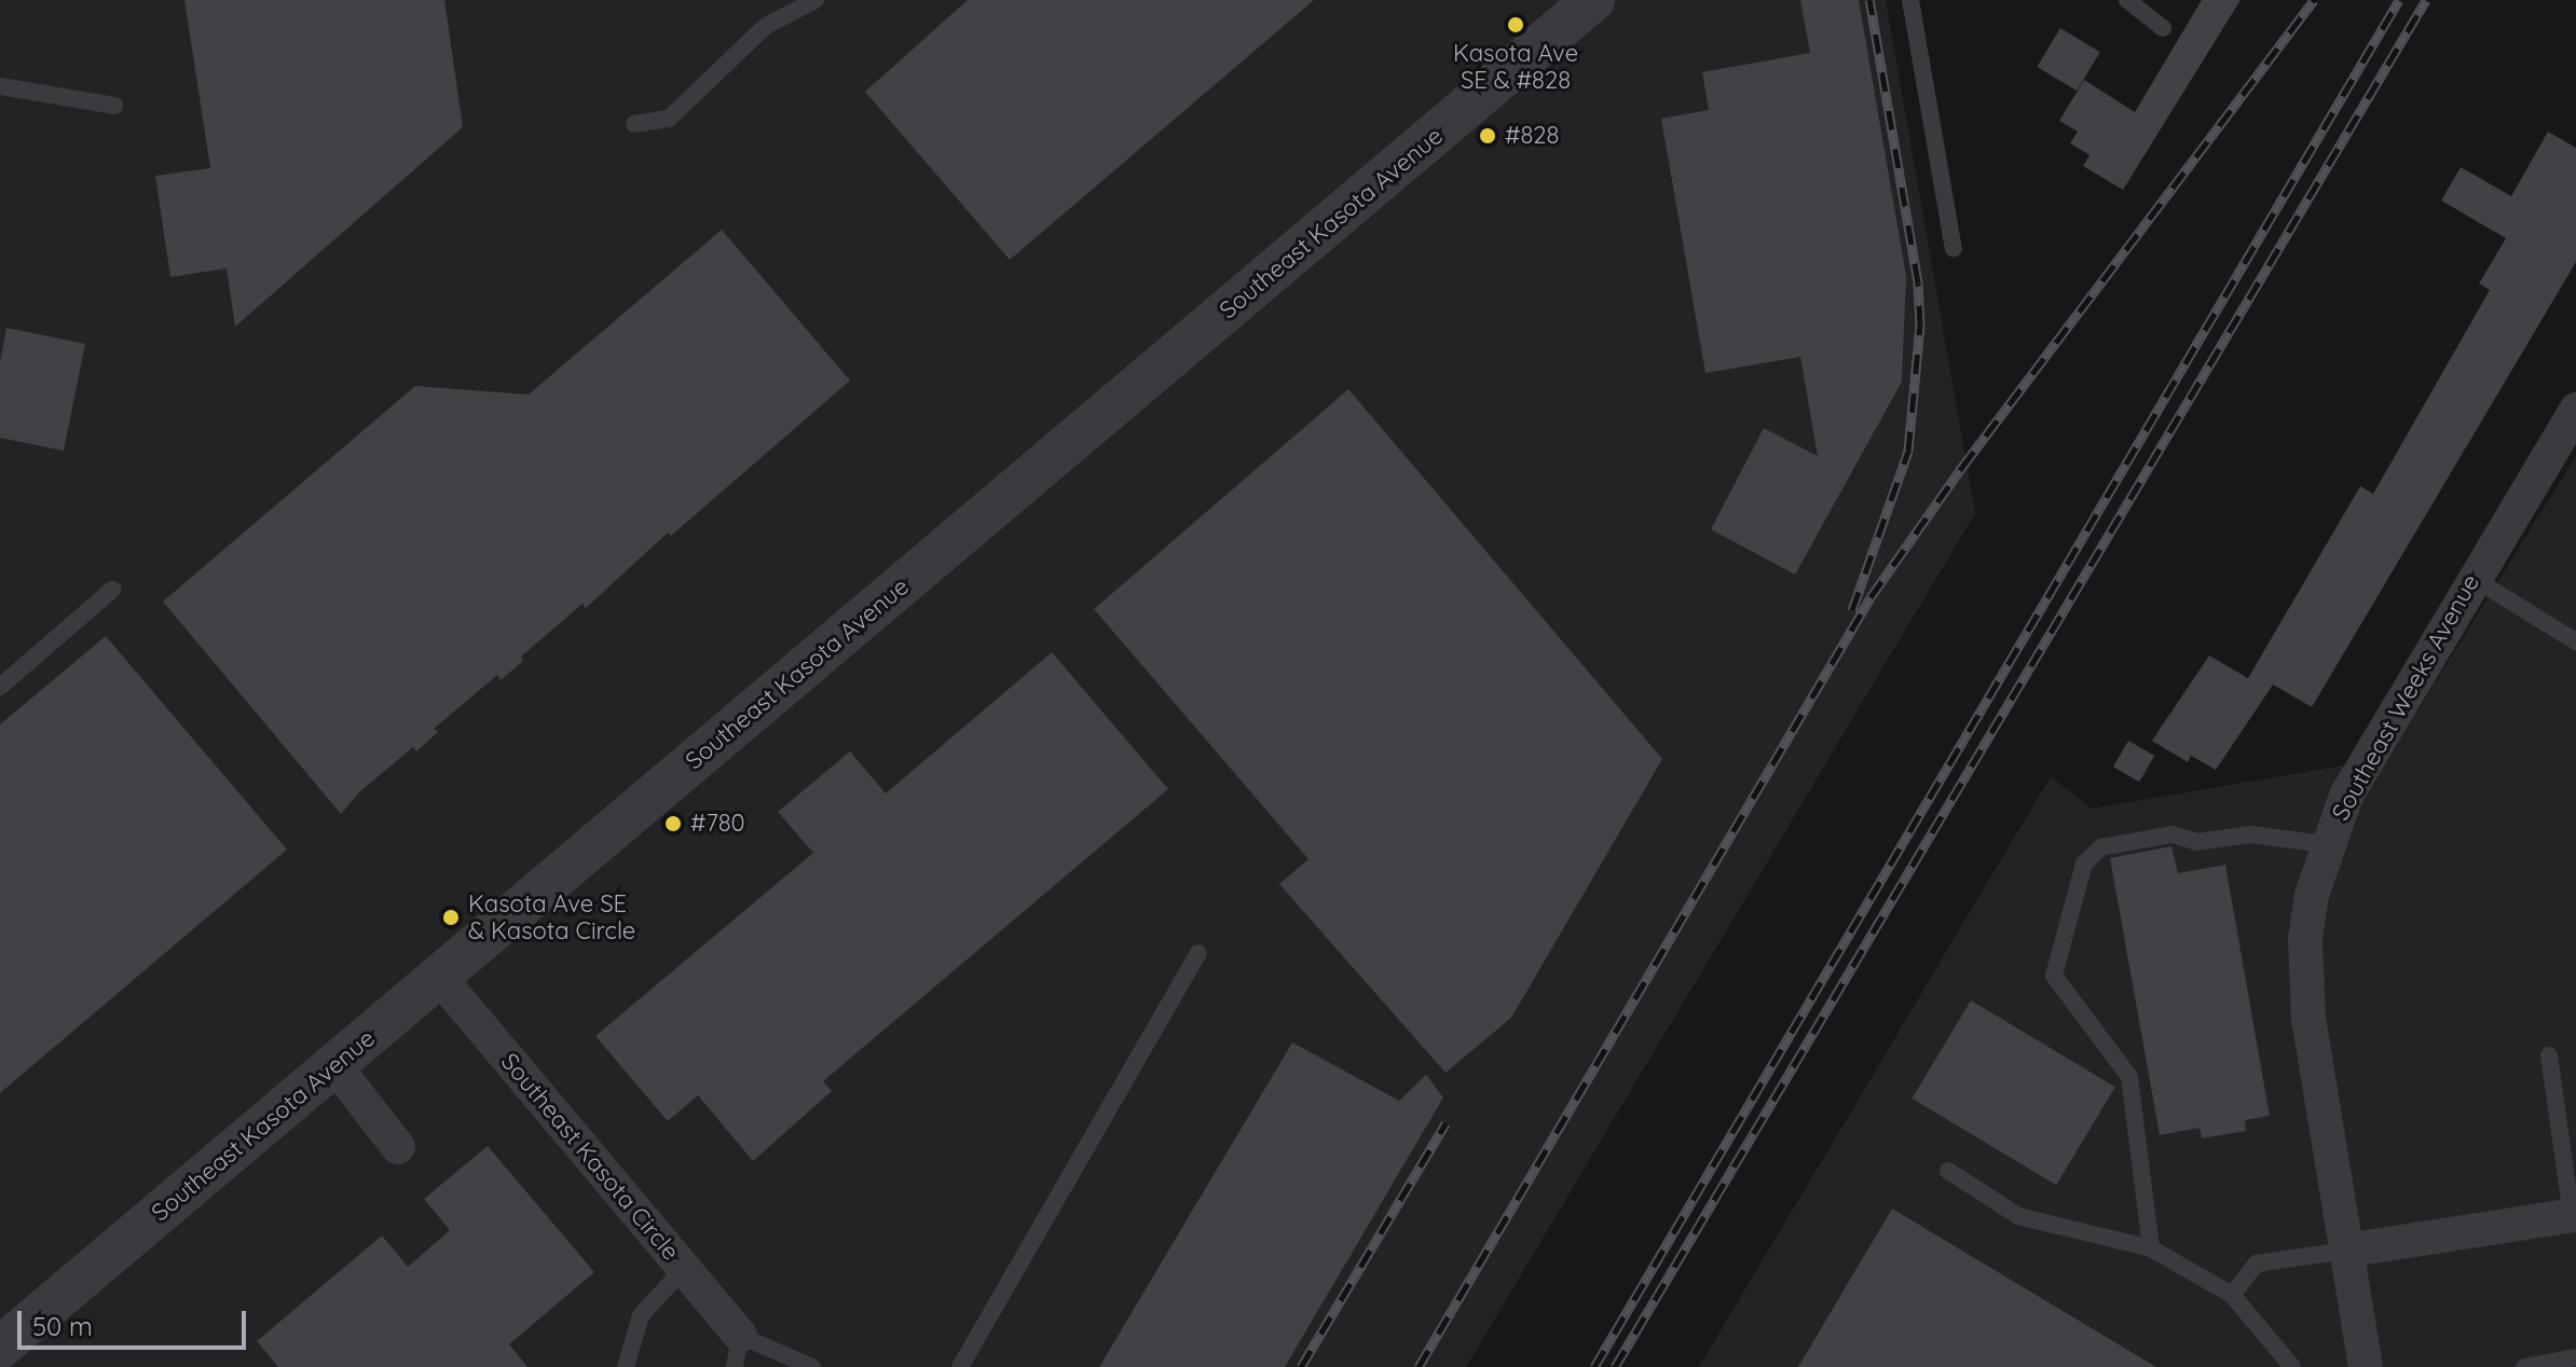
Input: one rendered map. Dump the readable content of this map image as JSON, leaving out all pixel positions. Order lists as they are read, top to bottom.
{
  "streets": {
    "street": ["Southeast Kasota Avenue", "Southeast Weeks Avenue", "Southeast Kasota Circle"]
  },
  "crossings": [
    ["Southeast Kasota Avenue", "Southeast Kasota Circle"]
  ],
  "places": [
    "Kasota Ave SE & #828",
    "#828",
    "#780",
    "Kasota Ave SE & Kasota Circle"
  ],
  "scale_bar": "50 m"
}
